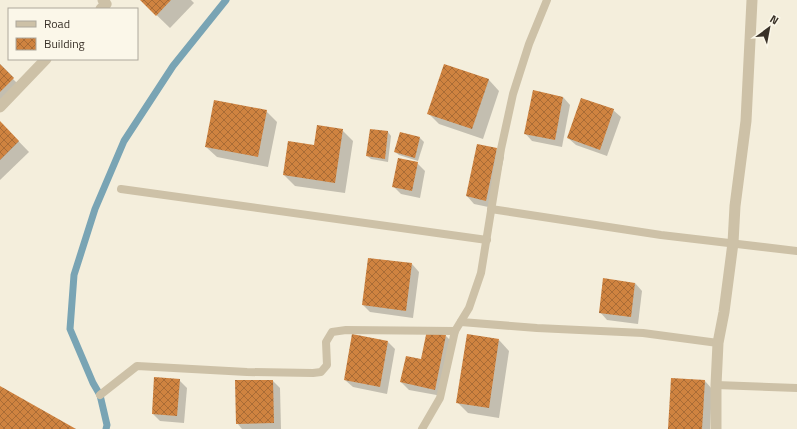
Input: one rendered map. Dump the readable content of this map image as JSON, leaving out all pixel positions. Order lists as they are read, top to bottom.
{
  "legend": ["Road", "Building"],
  "north": "top right"
}
